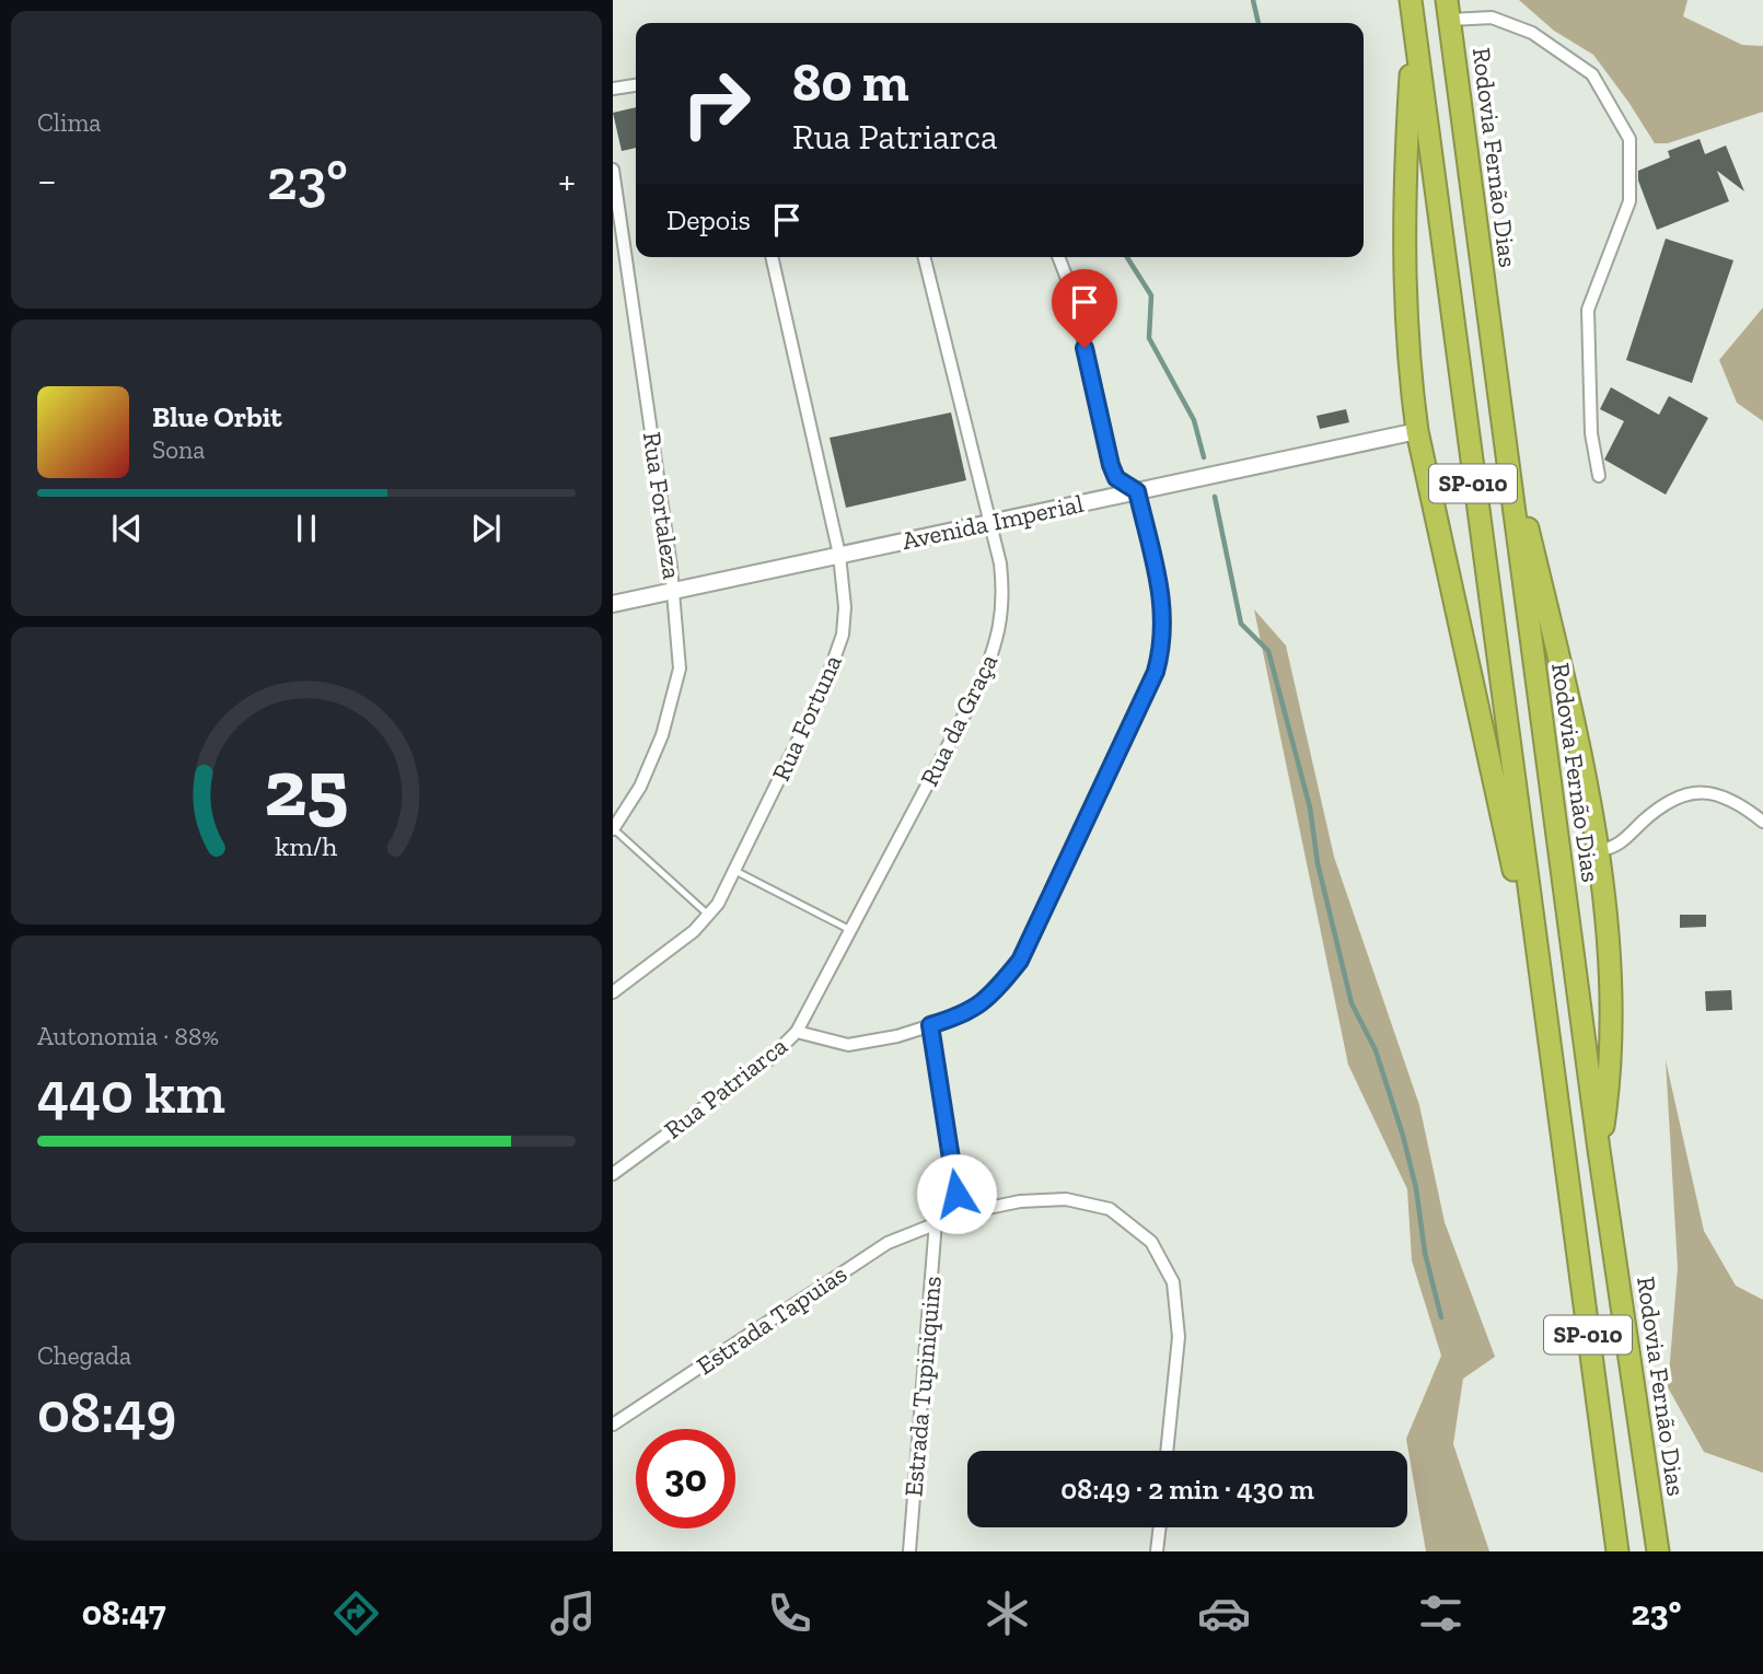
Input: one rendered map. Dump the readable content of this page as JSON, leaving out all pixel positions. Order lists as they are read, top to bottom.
{
  "streets": {
    "highway": ["Rodovia Fernão Dias", "SP-010"],
    "main road": ["Avenida Imperial"],
    "street": [
      "Rua Fortaleza",
      "Rua Fortuna",
      "Rua da Graça",
      "Rua Patriarca",
      "Estrada Tapuias",
      "Estrada Tupiniquins"
    ]
  },
  "crossings": [
    ["Rua Fortaleza", "Avenida Imperial"],
    ["Avenida Imperial", "Rua Fortuna"],
    ["Avenida Imperial", "Rua da Graça"],
    ["Avenida Imperial", "Rua Patriarca"],
    ["Rua da Graça", "Rua Patriarca"],
    ["Estrada Tapuias", "Estrada Tupiniquins"]
  ],
  "page": {
    "tile": [
      "Clima",
      ["Autonomia · 88%", "440 km"],
      ["Chegada", "08:49"]
    ],
    "turn": ["80 m", "Rua Patriarca"],
    "heat": ["−", "23°", "+"],
    "then": "Depois",
    "song": ["Blue Orbit", "Sona"],
    "limit": "30",
    "trip": "08:49 · 2 min · 430 m",
    "tabs": ["08:47", "23°"],
    "gauge": ["25", "km/h"]
  }
}
